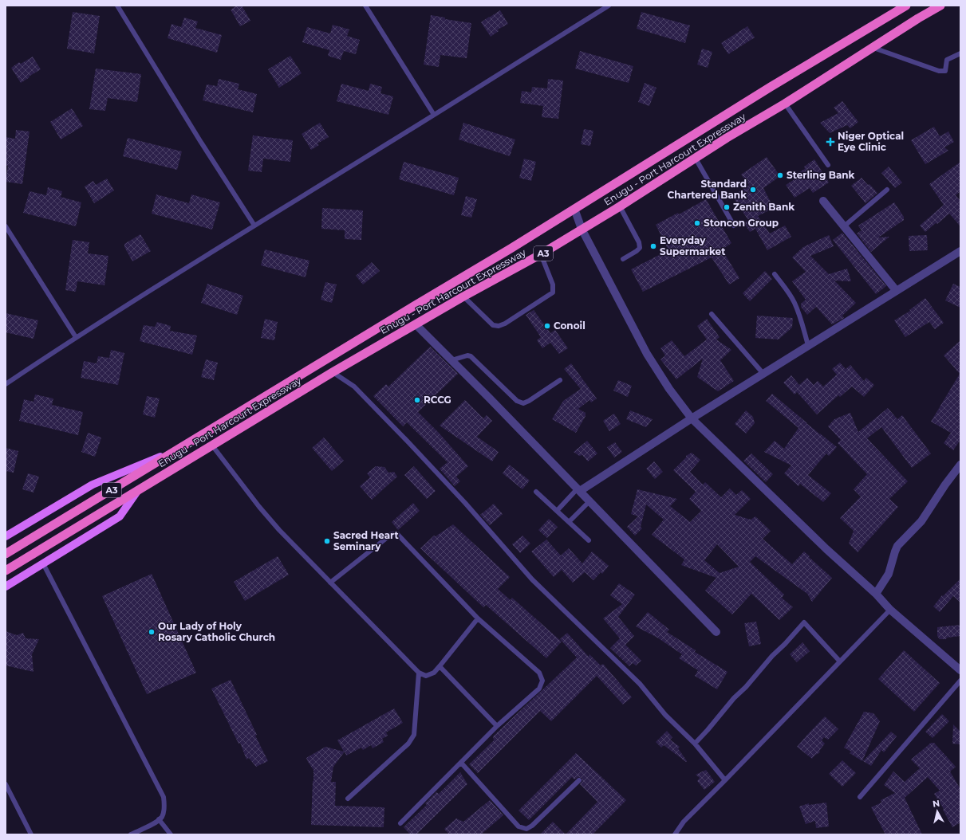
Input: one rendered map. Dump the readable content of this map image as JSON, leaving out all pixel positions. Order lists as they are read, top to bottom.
{
  "streets": {
    "highway": ["Enugu - Port Harcourt Expressway", "A3"]
  },
  "places": {
    "health": ["Niger Optical Eye Clinic"],
    "other": [
      "Sterling Bank",
      "Standard Chartered Bank",
      "Zenith Bank",
      "Stoncon Group",
      "Everyday Supermarket",
      "Conoil",
      "RCCG",
      "Sacred Heart Seminary",
      "Our Lady of Holy Rosary Catholic Church"
    ]
  },
  "north": "top"
}
